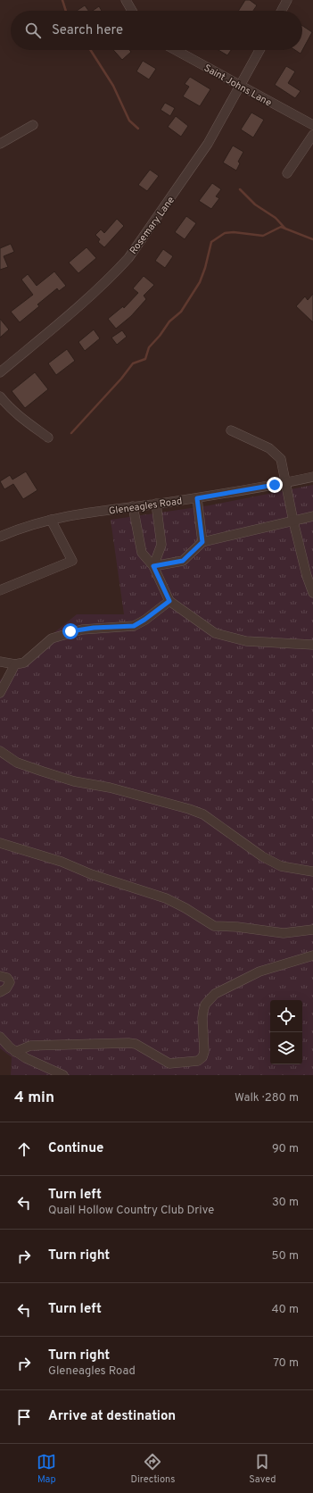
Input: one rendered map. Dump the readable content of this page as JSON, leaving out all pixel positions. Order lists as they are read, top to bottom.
{
  "streets": {
    "street": ["Saint Johns Lane", "Rosemary Lane", "Gleneagles Road"]
  },
  "crossings": [
    ["Saint Johns Lane", "Rosemary Lane"]
  ],
  "page": {
    "search": "Search here",
    "heading": ["4 min", "Walk · 280 m"],
    "list": [
      ["Continue", "90 m"],
      ["Turn left", "Quail Hollow Country Club Drive", "30 m"],
      ["Turn right", "50 m"],
      ["Turn left", "40 m"],
      ["Turn right", "Gleneagles Road", "70 m"],
      "Arrive at destination"
    ],
    "nav": ["Map", "Directions", "Saved"]
  }
}
